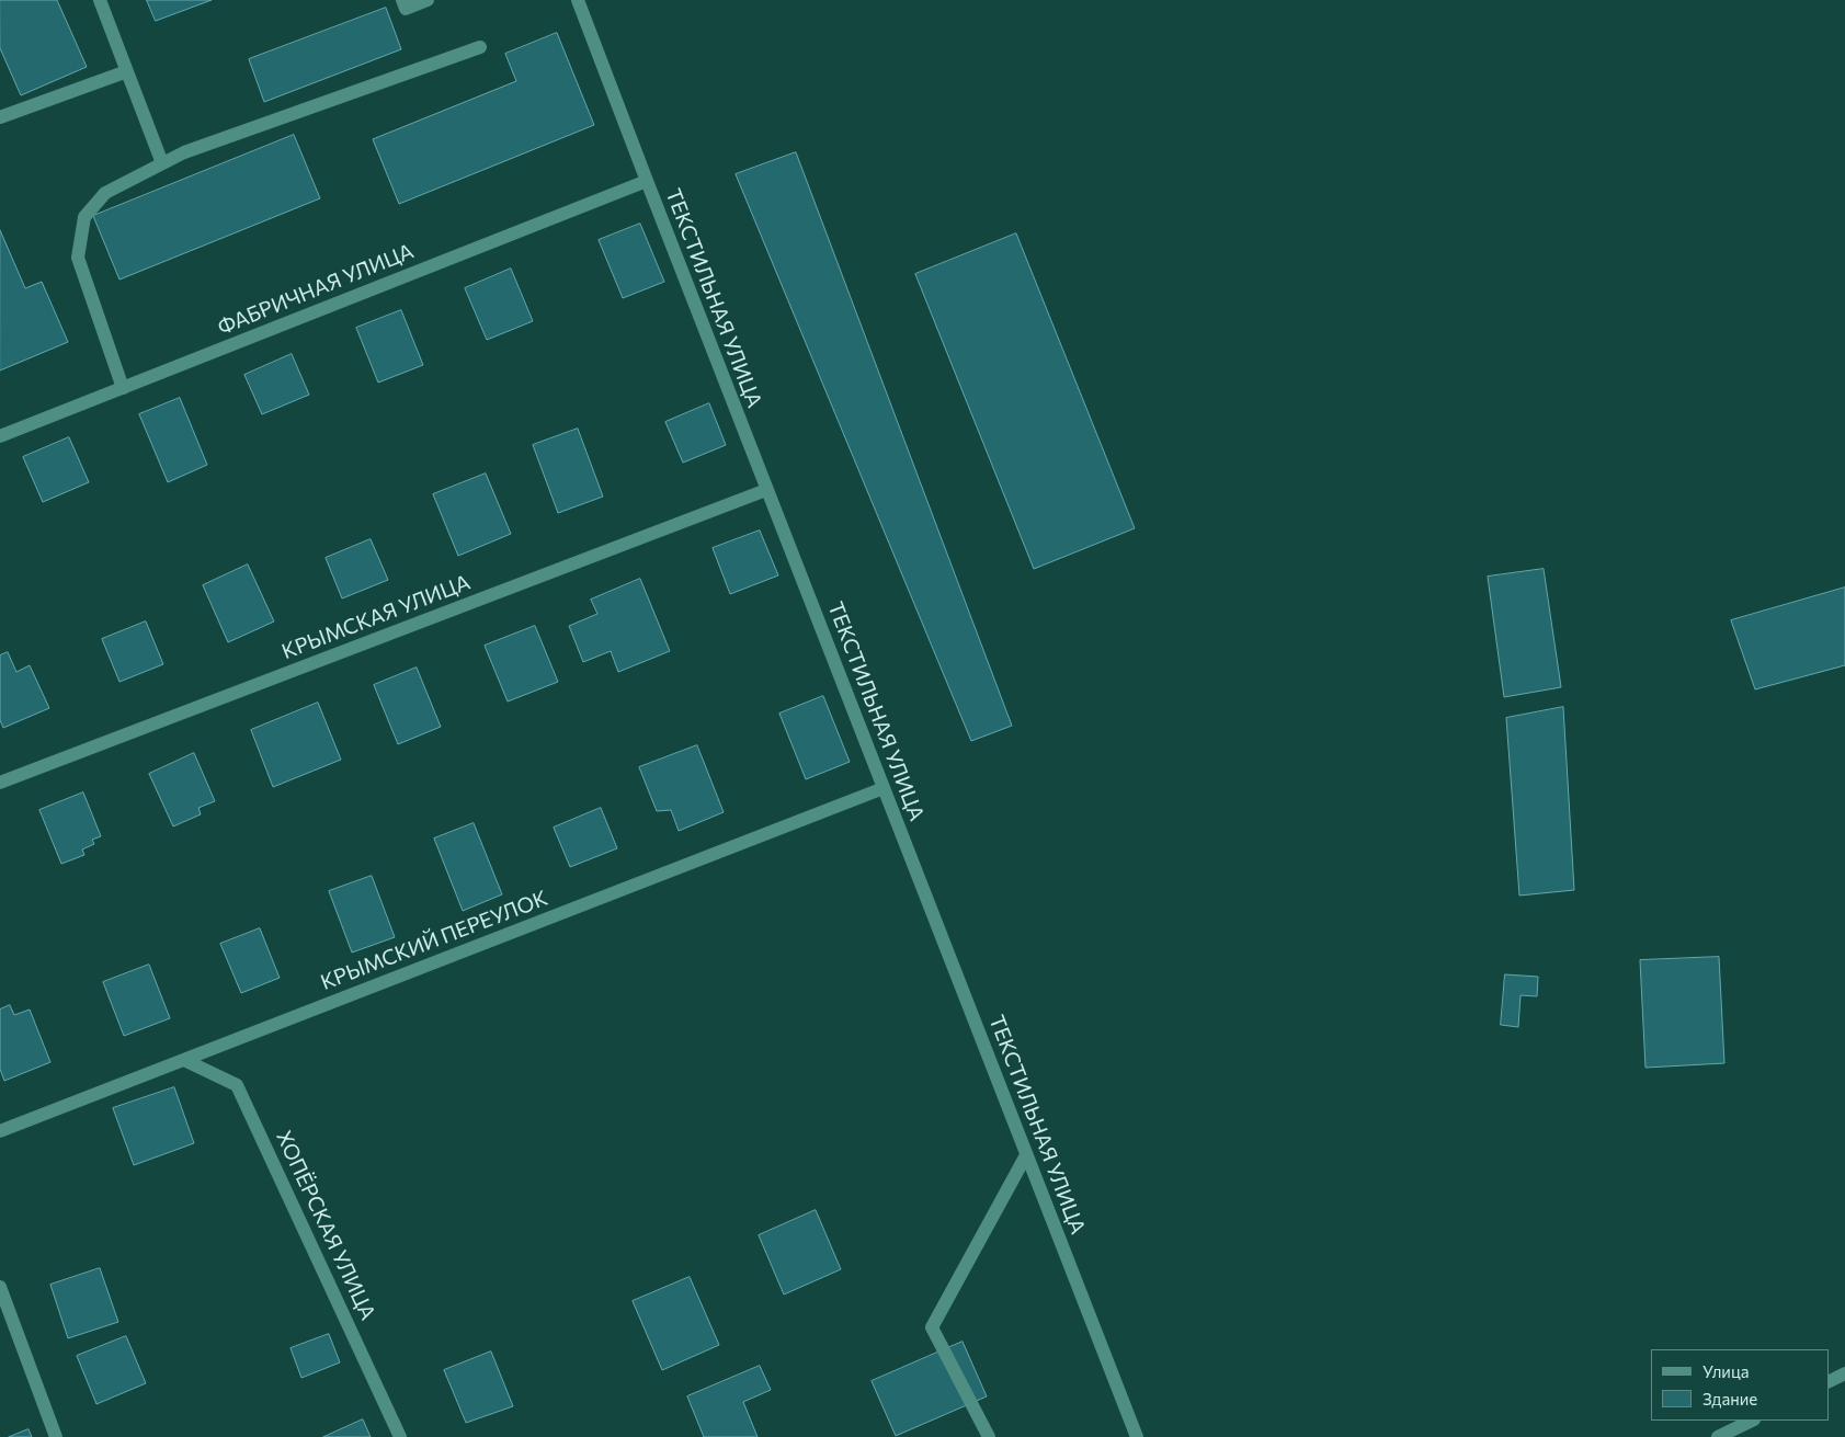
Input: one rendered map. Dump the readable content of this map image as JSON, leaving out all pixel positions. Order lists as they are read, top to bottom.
{
  "streets": {
    "street": [
      "ФАБРИЧНАЯ УЛИЦА",
      "ТЕКСТИЛЬНАЯ УЛИЦА",
      "КРЫМСКАЯ УЛИЦА",
      "КРЫМСКИЙ ПЕРЕУЛОК",
      "ХОПЁРСКАЯ УЛИЦА"
    ]
  },
  "crossings": [
    ["ФАБРИЧНАЯ УЛИЦА", "ТЕКСТИЛЬНАЯ УЛИЦА"],
    ["ТЕКСТИЛЬНАЯ УЛИЦА", "КРЫМСКАЯ УЛИЦА"],
    ["ТЕКСТИЛЬНАЯ УЛИЦА", "КРЫМСКИЙ ПЕРЕУЛОК"],
    ["КРЫМСКИЙ ПЕРЕУЛОК", "ХОПЁРСКАЯ УЛИЦА"]
  ],
  "legend": ["Улица", "Здание"]
}
